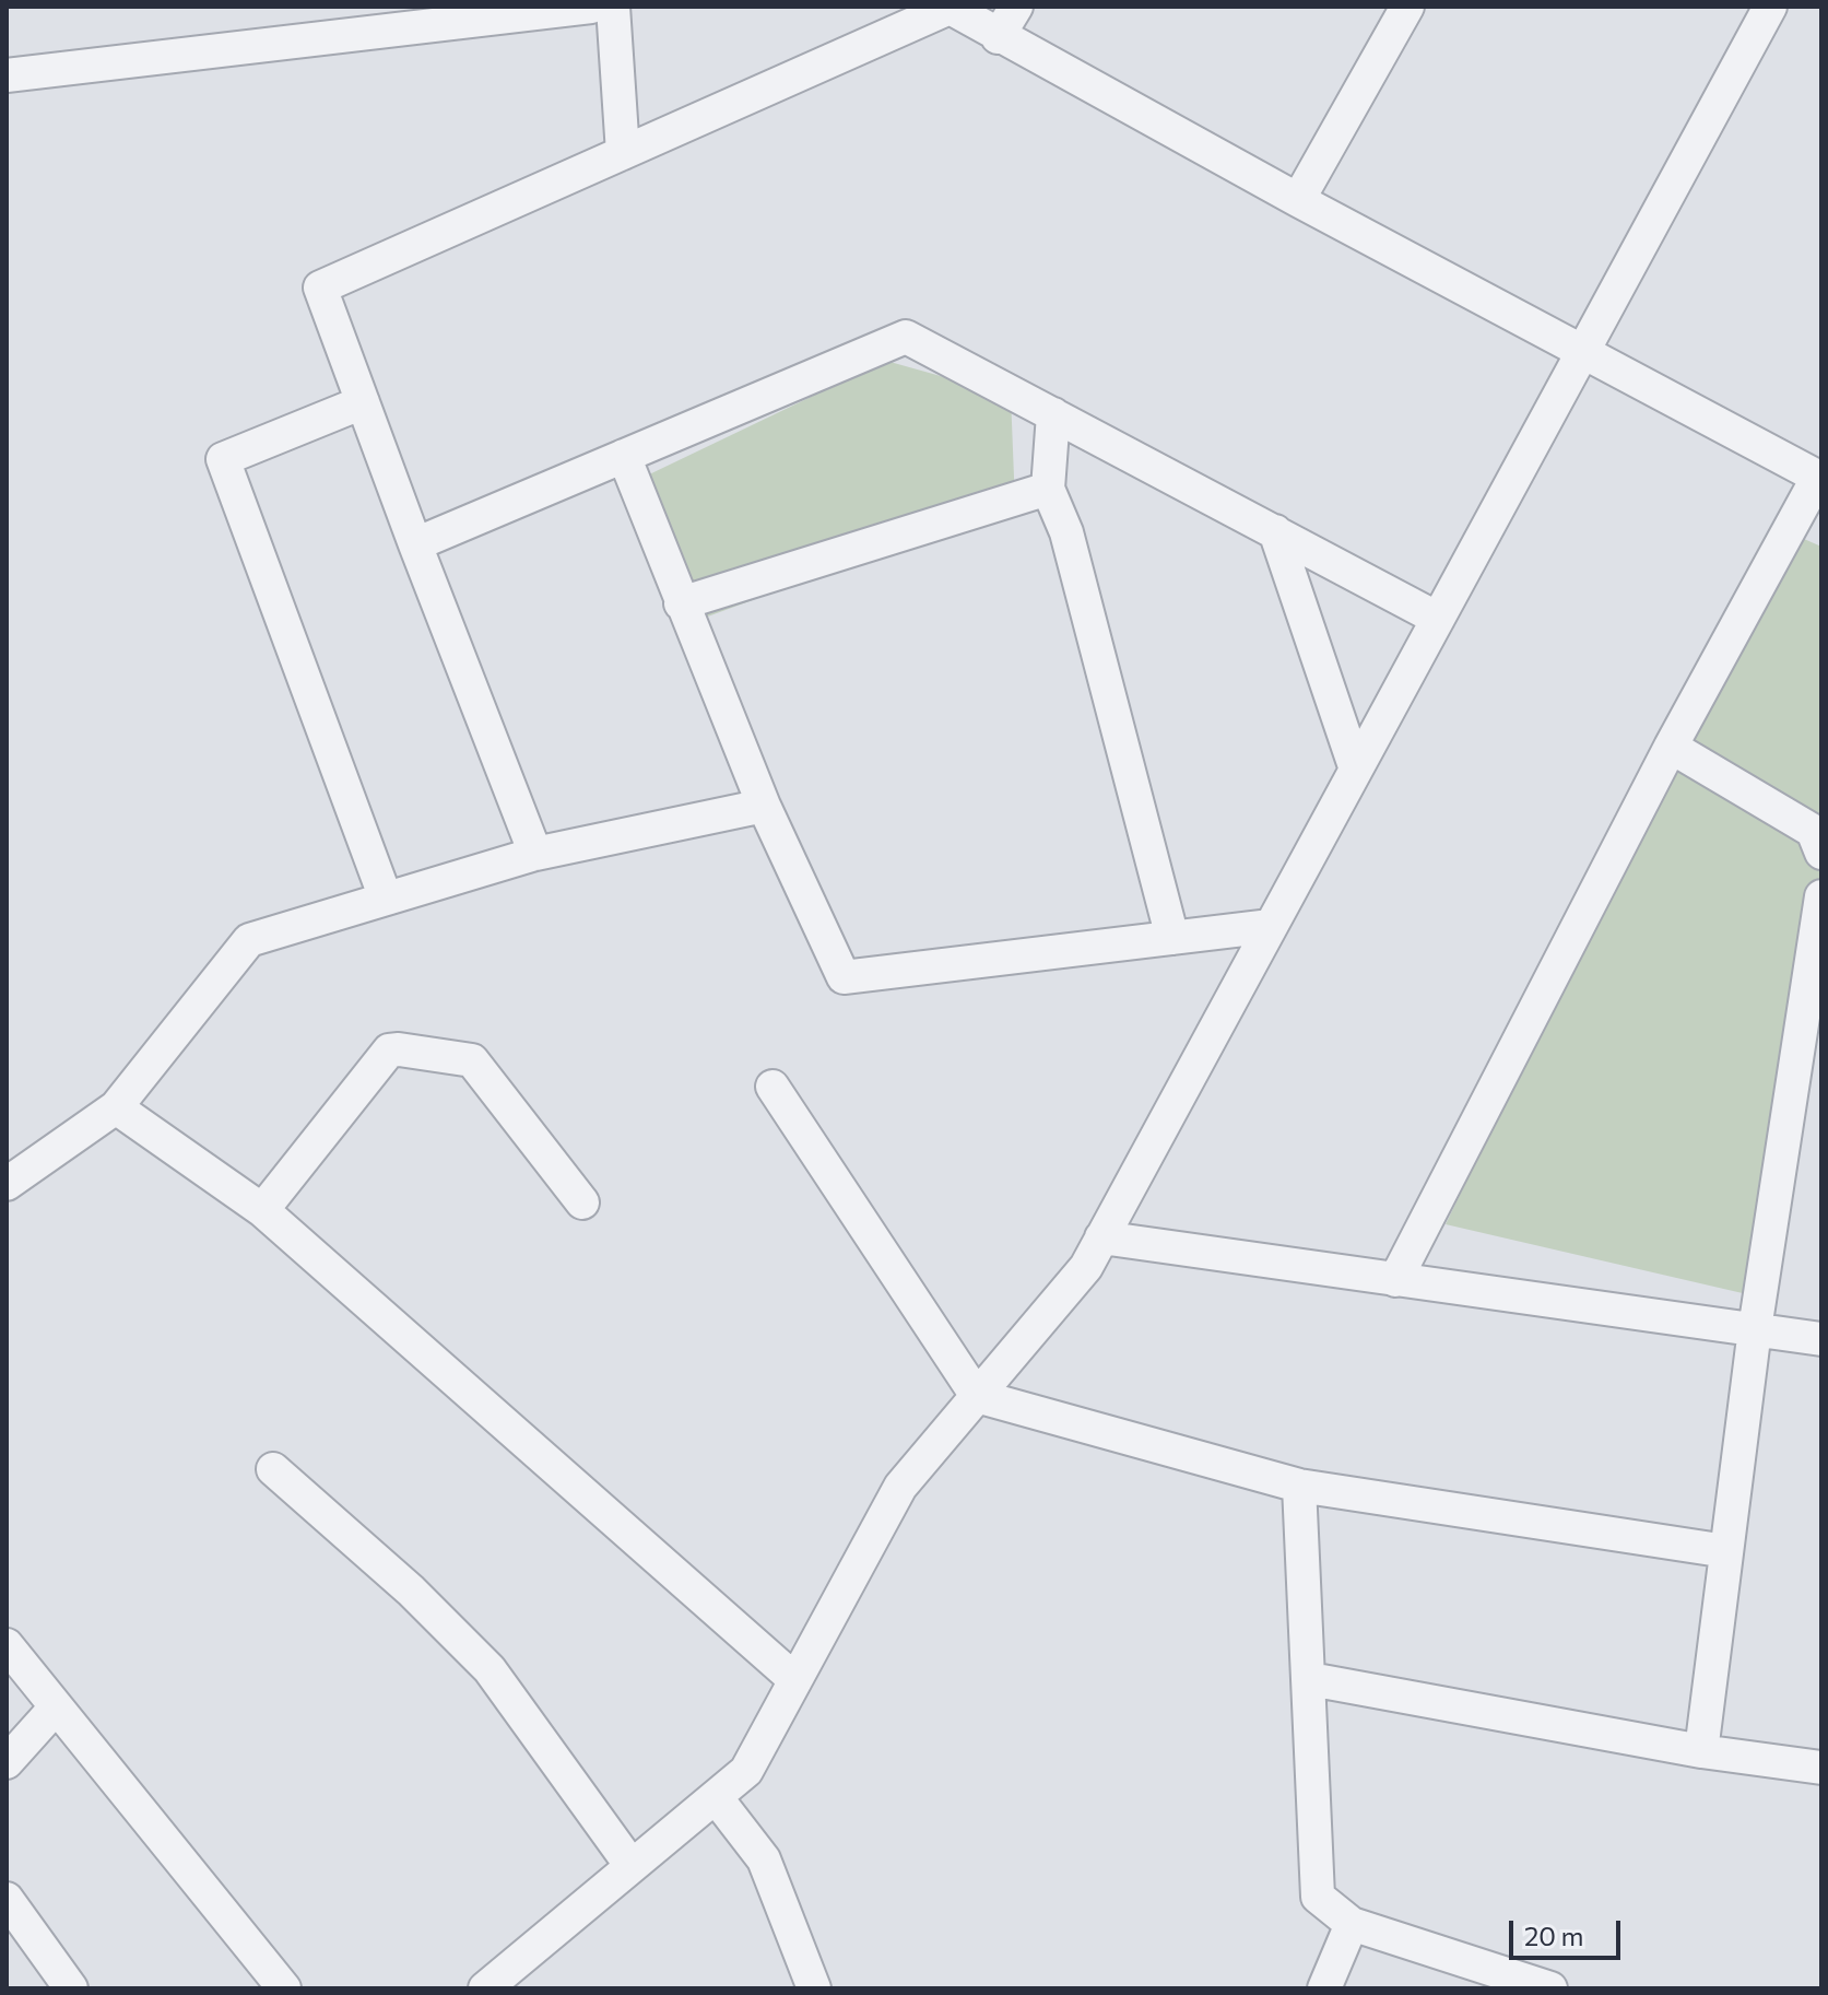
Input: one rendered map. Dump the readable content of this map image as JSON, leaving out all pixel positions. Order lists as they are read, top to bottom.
{
  "scale_bar": "20 m"
}
